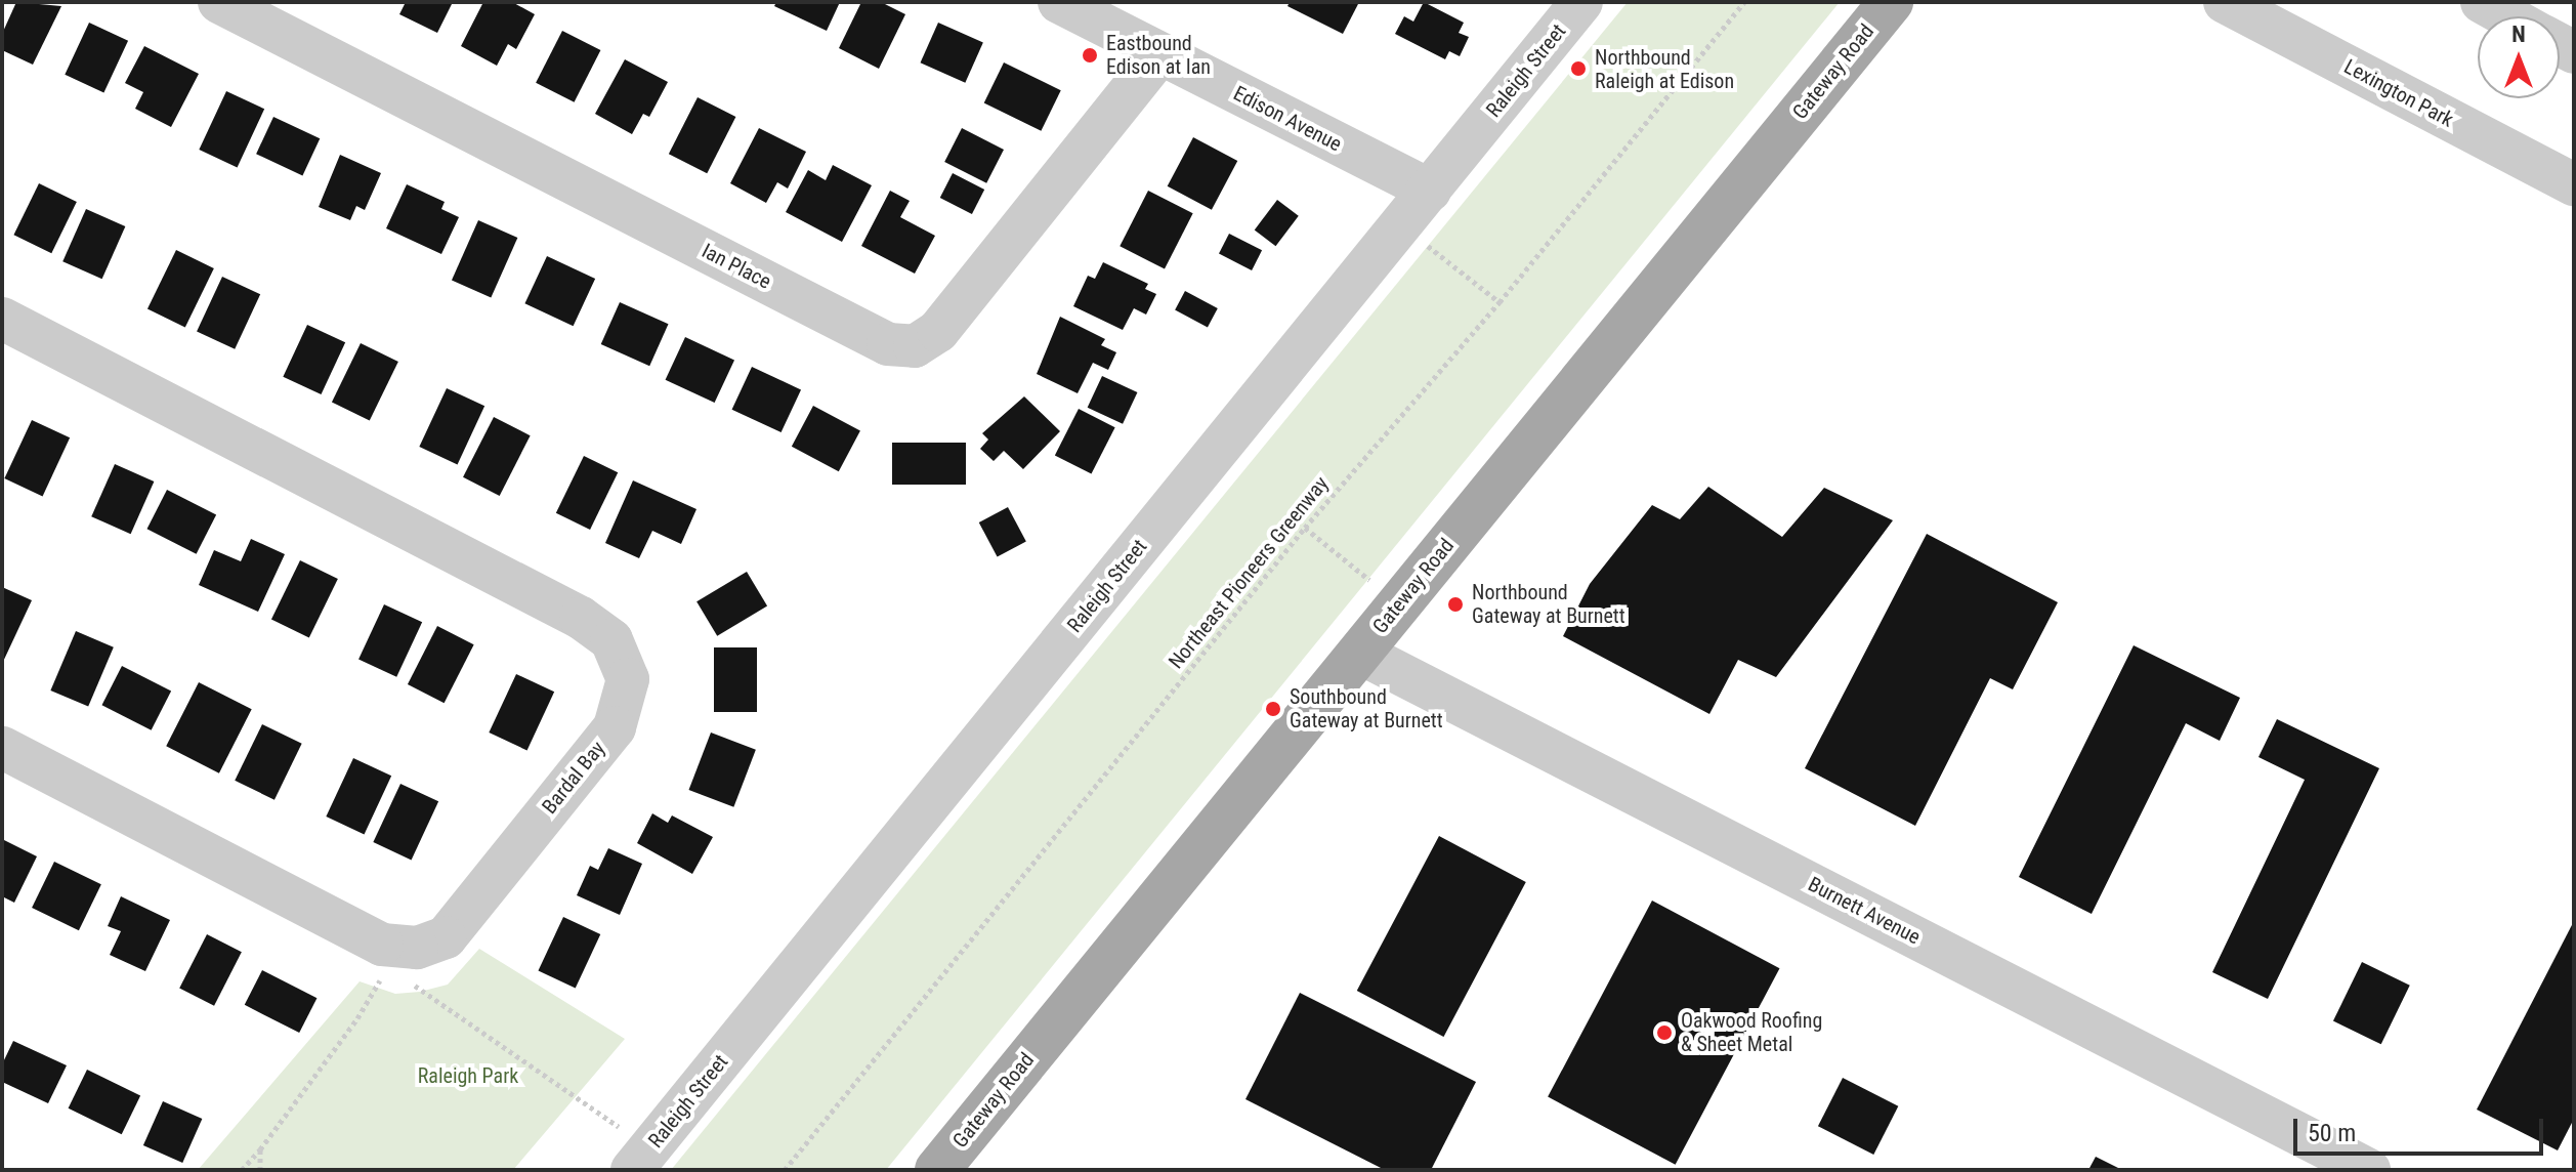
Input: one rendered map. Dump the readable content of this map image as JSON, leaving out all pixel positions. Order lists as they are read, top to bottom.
{
  "streets": {
    "main road": ["Gateway Road"],
    "street": [
      "Raleigh Street",
      "Lexington Park",
      "Edison Avenue",
      "Ian Place",
      "Bardal Bay",
      "Burnett Avenue"
    ],
    "path": ["Northeast Pioneers Greenway"]
  },
  "crossings": [
    ["Raleigh Street", "Edison Avenue"],
    ["Gateway Road", "Burnett Avenue"],
    ["Edison Avenue", "Ian Place"]
  ],
  "parks": ["Raleigh Park"],
  "places": [
    "Eastbound Edison at Ian",
    "Northbound Raleigh at Edison",
    "Northbound Gateway at Burnett",
    "Southbound Gateway at Burnett",
    "Oakwood Roofing & Sheet Metal"
  ],
  "scale_bar": "50 m",
  "north": "top"
}
